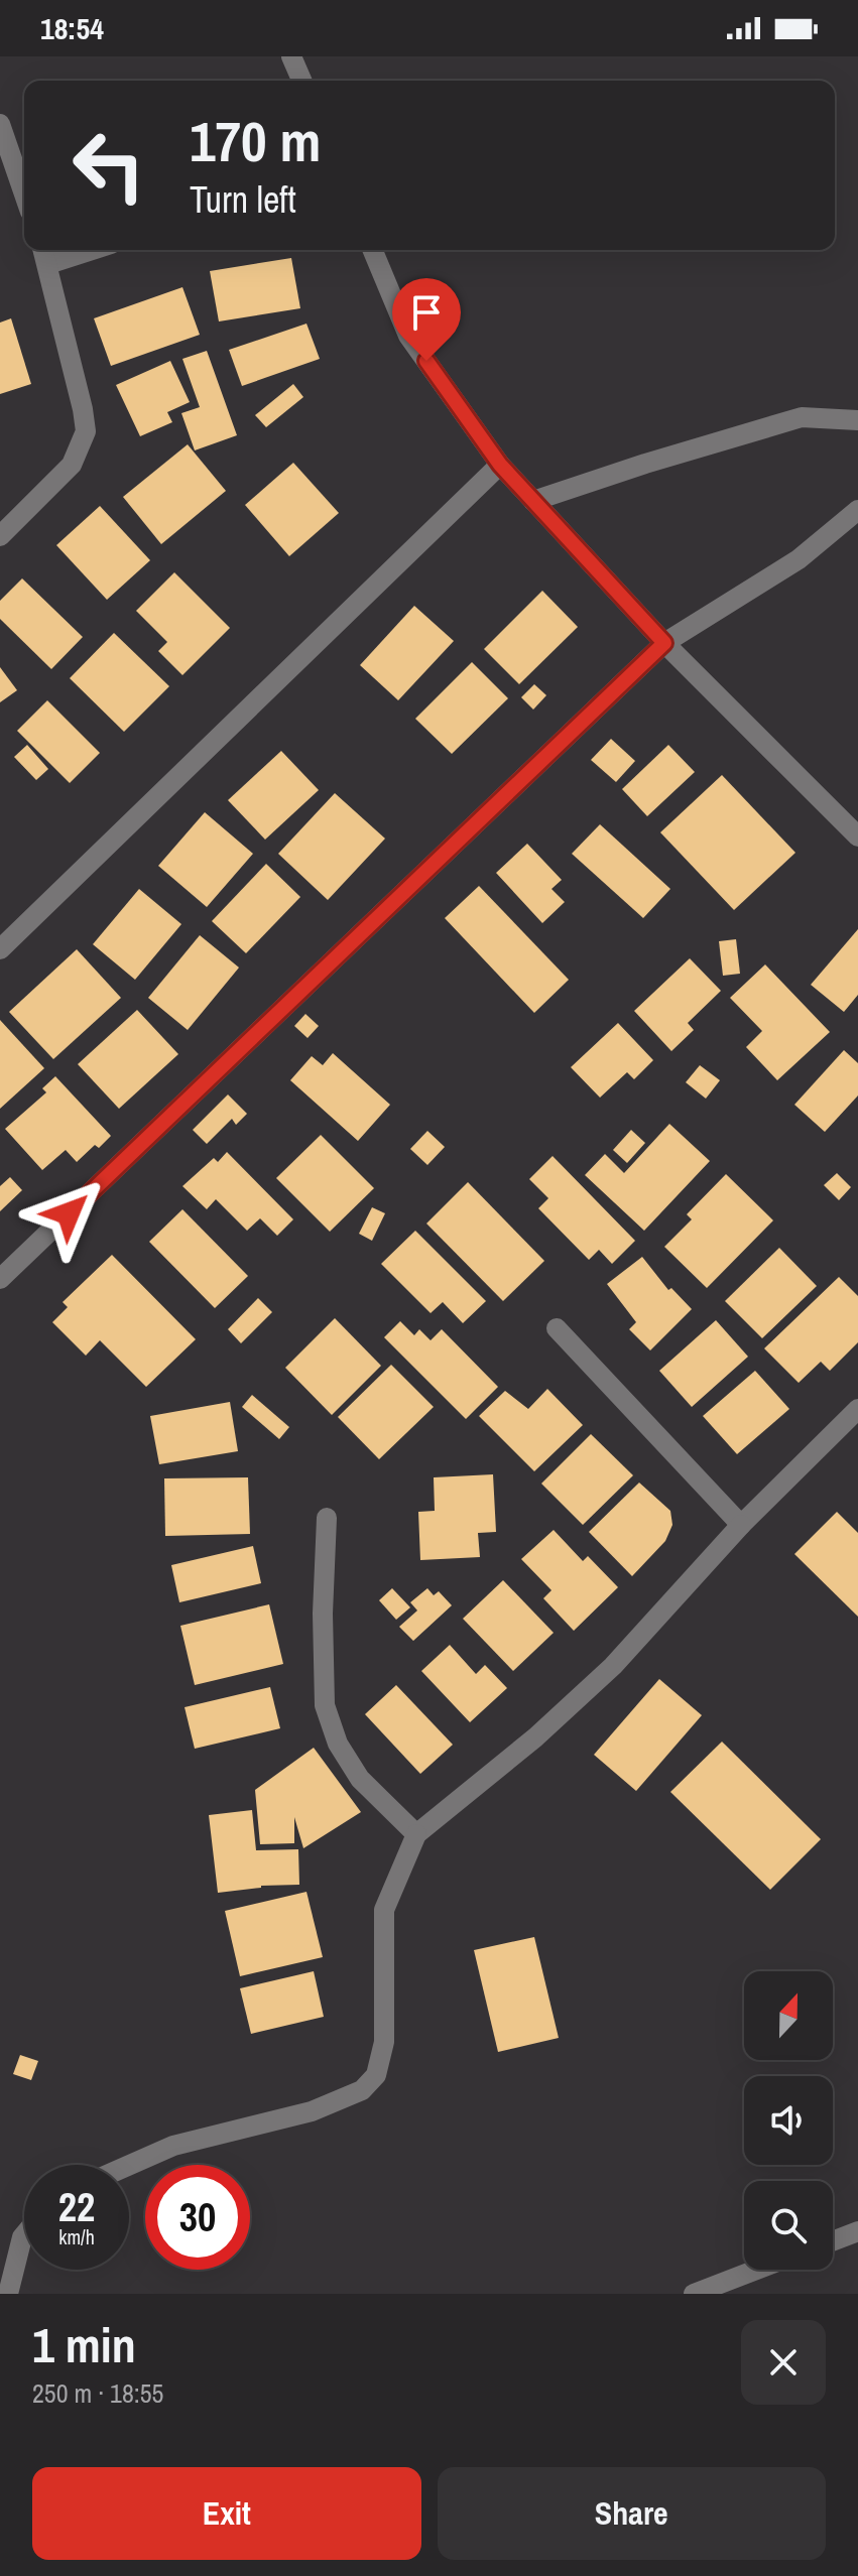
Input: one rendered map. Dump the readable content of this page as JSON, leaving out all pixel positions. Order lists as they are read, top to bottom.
{
  "north": "top",
  "page": {
    "status": "18:54",
    "turn": ["170 m", "Turn left"],
    "speed": "22 km/h",
    "limit": "30",
    "heading": ["1 min", "250 m · 18:55"],
    "buttons": ["Exit", "Share"]
  }
}
